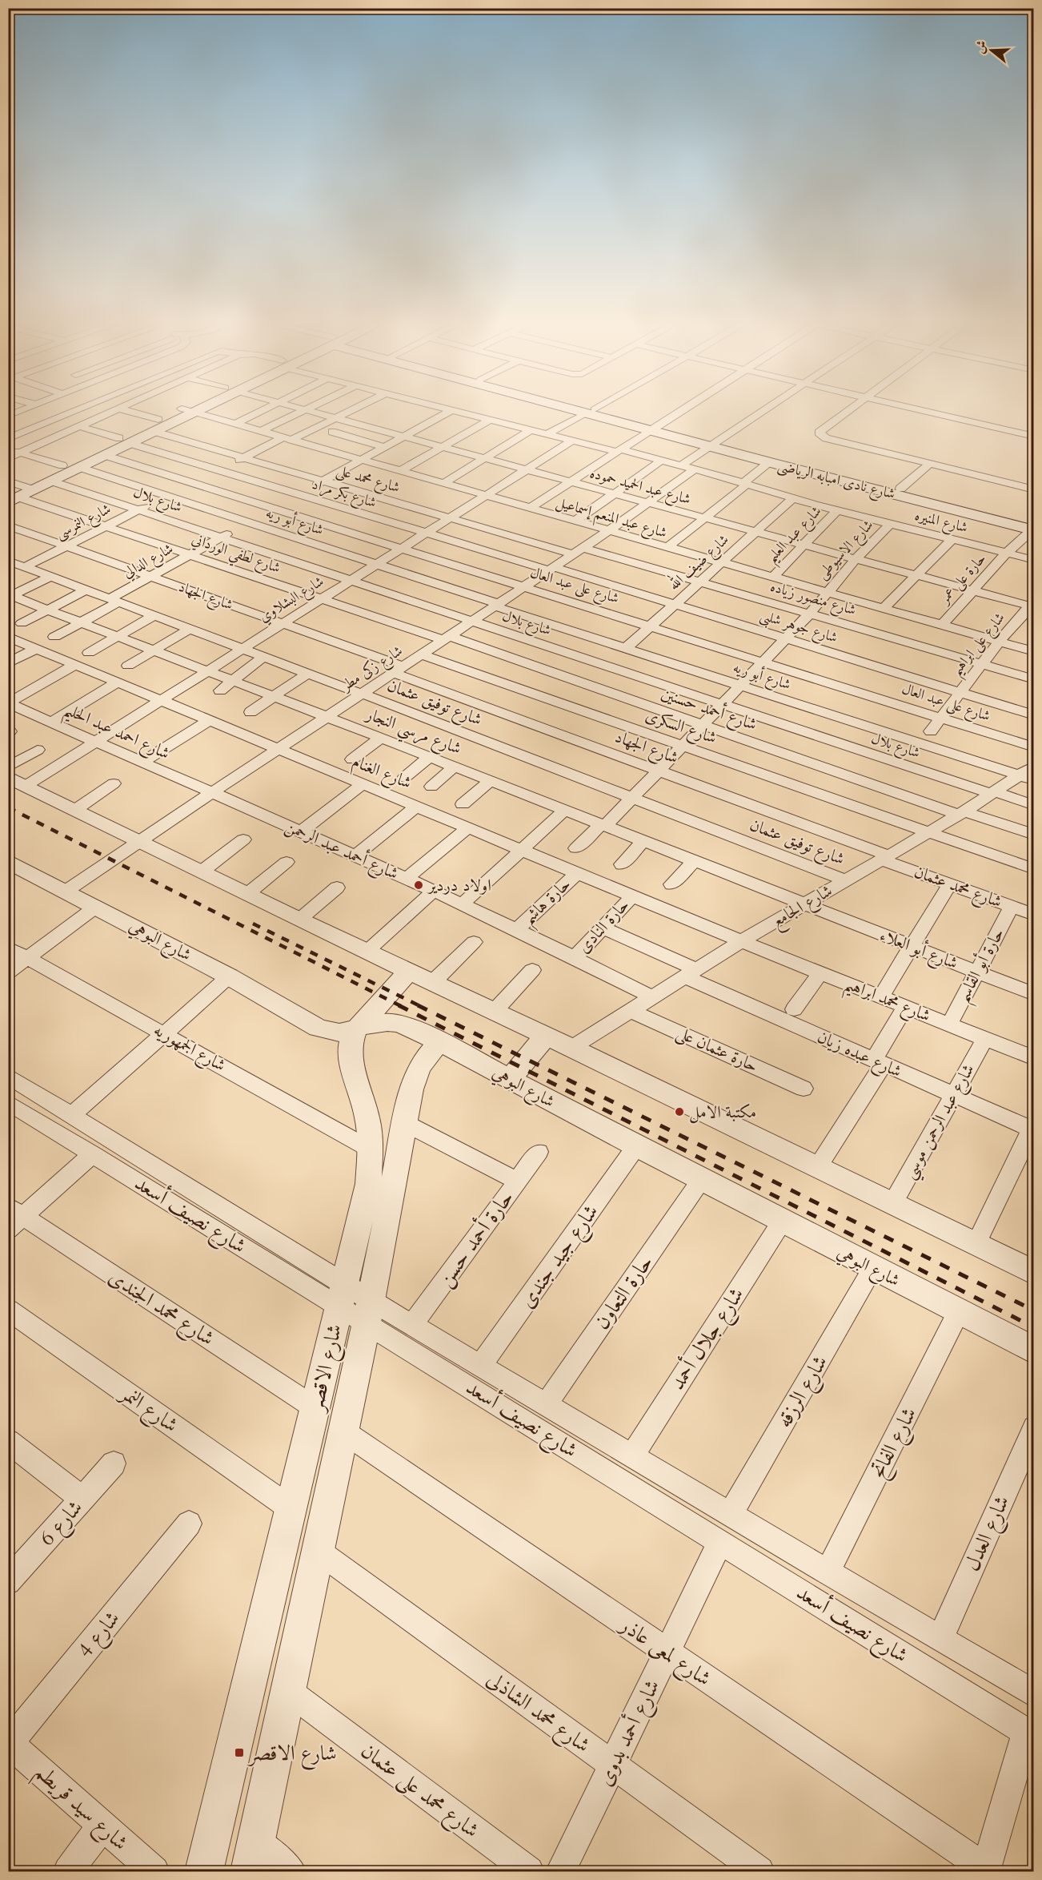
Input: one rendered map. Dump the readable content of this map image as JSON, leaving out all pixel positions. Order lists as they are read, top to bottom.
{
  "streets": {
    "main road": ["شارع نادى امبابه الرياضى"],
    "street": [
      "شارع محمد على",
      "شارع عبد الحميد حموده",
      "شارع بكر مراد",
      "شارع بلال",
      "شارع عبد المنعم إسماعيل",
      "شارع النمرسى",
      "شارع أبو ريه",
      "شارع المنيره",
      "شارع عبد العليم",
      "شارع الاسيوطى",
      "شارع لطفي الورداني",
      "شارع الدالي",
      "شارع ضيف الله",
      "حارة على عمر",
      "شارع على عبد العال",
      "شارع الجهاد",
      "شارع منصور زياده",
      "شارع البشلاوي",
      "شارع جوهر شلبى",
      "شارع على ابراهيم",
      "شارع زكى مطر",
      "شارع توفيق عثمان",
      "شارع أحمد حسنين",
      "شارع السكرى",
      "شارع احمد عبد الحليم",
      "شارع مرسي النجار",
      "شارع الغنام",
      "شارع أحمد عبد الرحمن",
      "شارع محمد عثمان",
      "حارة هاشم",
      "شارع الجامع",
      "حارة النادى",
      "شارع البوهي",
      "شارع أبو العلاء",
      "حارة أبو القاسم",
      "شارع محمد ابراهيم",
      "شارع الجمهوريه",
      "حارة عثمان على",
      "شارع عبده زيان",
      "شارع عبد الرحمن موسي",
      "شارع نصيف أسعد",
      "حارة أحمد حسن",
      "شارع جيد جندى",
      "حارة التعاون",
      "شارع محمد الجندى",
      "شارع جلال أحمد",
      "شارع الاقصر",
      "شارع الرزقه",
      "شارع النمر",
      "شارع الفاتح",
      "شارع 6",
      "شارع العدل",
      "شارع 4",
      "شارع لمعى عاذر",
      "شارع محمد الشاذلى",
      "شارع أحمد بدوى",
      "شارع محمد على عثمان",
      "شارع سيد قريطم"
    ]
  },
  "crossings": [
    ["شارع محمد على", "شارع النمرسى"],
    ["شارع محمد على", "شارع الدالي"],
    ["شارع محمد على", "شارع منصور زياده"],
    ["شارع محمد على", "شارع البشلاوي"],
    ["شارع محمد على", "شارع زكى مطر"],
    ["شارع نادى امبابه الرياضى", "حارة على عمر"],
    ["شارع نادى امبابه الرياضى", "شارع زكى مطر"],
    ["شارع عبد الحميد حموده", "شارع النمرسى"],
    ["شارع عبد الحميد حموده", "شارع عبد العليم"],
    ["شارع عبد الحميد حموده", "شارع الاسيوطى"],
    ["شارع عبد الحميد حموده", "شارع الدالي"],
    ["شارع عبد الحميد حموده", "شارع ضيف الله"],
    ["شارع عبد الحميد حموده", "حارة على عمر"],
    ["شارع عبد الحميد حموده", "شارع البشلاوي"],
    ["شارع عبد الحميد حموده", "شارع على ابراهيم"],
    ["شارع عبد الحميد حموده", "شارع زكى مطر"],
    ["شارع بكر مراد", "شارع النمرسى"],
    ["شارع بكر مراد", "شارع الدالي"],
    ["شارع بكر مراد", "شارع البشلاوي"],
    ["شارع بكر مراد", "شارع جوهر شلبى"],
    ["شارع بكر مراد", "شارع زكى مطر"],
    ["شارع بلال", "شارع النمرسى"],
    ["شارع بلال", "شارع الاسيوطى"],
    ["شارع بلال", "شارع الدالي"],
    ["شارع بلال", "شارع البشلاوي"],
    ["شارع بلال", "شارع زكى مطر"],
    ["شارع بلال", "شارع الجامع"],
    ["شارع عبد المنعم إسماعيل", "شارع النمرسى"],
    ["شارع عبد المنعم إسماعيل", "شارع عبد العليم"],
    ["شارع عبد المنعم إسماعيل", "شارع الاسيوطى"],
    ["شارع عبد المنعم إسماعيل", "شارع الدالي"],
    ["شارع عبد المنعم إسماعيل", "شارع ضيف الله"],
    ["شارع عبد المنعم إسماعيل", "حارة على عمر"],
    ["شارع عبد المنعم إسماعيل", "شارع البشلاوي"],
    ["شارع عبد المنعم إسماعيل", "شارع على ابراهيم"],
    ["شارع عبد المنعم إسماعيل", "شارع زكى مطر"],
    ["شارع النمرسى", "شارع أبو ريه"],
    ["شارع النمرسى", "شارع لطفي الورداني"],
    ["شارع النمرسى", "شارع على عبد العال"],
    ["شارع النمرسى", "شارع الجهاد"],
    ["شارع النمرسى", "شارع توفيق عثمان"],
    ["شارع أبو ريه", "شارع الاسيوطى"],
    ["شارع أبو ريه", "شارع الدالي"],
    ["شارع أبو ريه", "شارع ضيف الله"],
    ["شارع أبو ريه", "شارع البشلاوي"],
    ["شارع أبو ريه", "شارع زكى مطر"],
    ["شارع أبو ريه", "شارع الجامع"],
    ["شارع المنيره", "شارع عبد العليم"],
    ["شارع المنيره", "شارع الاسيوطى"],
    ["شارع المنيره", "شارع الدالي"],
    ["شارع المنيره", "شارع ضيف الله"],
    ["شارع المنيره", "حارة على عمر"],
    ["شارع المنيره", "شارع البشلاوي"],
    ["شارع المنيره", "شارع زكى مطر"],
    ["شارع الاسيوطى", "شارع على عبد العال"],
    ["شارع الاسيوطى", "شارع الجهاد"],
    ["شارع الاسيوطى", "شارع منصور زياده"],
    ["شارع الاسيوطى", "شارع جوهر شلبى"],
    ["شارع الاسيوطى", "شارع توفيق عثمان"],
    ["شارع الاسيوطى", "شارع أحمد حسنين"],
    ["شارع الاسيوطى", "شارع السكرى"],
    ["شارع الاسيوطى", "شارع مرسي النجار"],
    ["شارع لطفي الورداني", "شارع الدالي"],
    ["شارع لطفي الورداني", "شارع البشلاوي"],
    ["شارع لطفي الورداني", "شارع زكى مطر"],
    ["شارع لطفي الورداني", "شارع أحمد حسنين"],
    ["شارع الدالي", "شارع على عبد العال"],
    ["شارع الدالي", "شارع الجهاد"],
    ["شارع الدالي", "شارع توفيق عثمان"],
    ["شارع الدالي", "شارع مرسي النجار"],
    ["شارع ضيف الله", "شارع على عبد العال"],
    ["شارع ضيف الله", "شارع منصور زياده"],
    ["شارع ضيف الله", "شارع جوهر شلبى"],
    ["شارع على عبد العال", "شارع البشلاوي"],
    ["شارع على عبد العال", "شارع على ابراهيم"],
    ["شارع على عبد العال", "شارع زكى مطر"],
    ["شارع الجهاد", "شارع البشلاوي"],
    ["شارع الجهاد", "شارع زكى مطر"],
    ["شارع الجهاد", "شارع محمد عثمان"],
    ["شارع الجهاد", "شارع الجامع"],
    ["شارع منصور زياده", "شارع على ابراهيم"],
    ["شارع منصور زياده", "شارع زكى مطر"],
    ["شارع البشلاوي", "شارع توفيق عثمان"],
    ["شارع البشلاوي", "شارع احمد عبد الحليم"],
    ["شارع البشلاوي", "شارع مرسي النجار"],
    ["شارع البشلاوي", "شارع الغنام"],
    ["شارع جوهر شلبى", "شارع على ابراهيم"],
    ["شارع جوهر شلبى", "شارع زكى مطر"],
    ["شارع زكى مطر", "شارع توفيق عثمان"],
    ["شارع زكى مطر", "شارع أحمد حسنين"],
    ["شارع زكى مطر", "شارع السكرى"],
    ["شارع زكى مطر", "شارع احمد عبد الحليم"],
    ["شارع زكى مطر", "شارع مرسي النجار"],
    ["شارع زكى مطر", "شارع الغنام"],
    ["شارع زكى مطر", "شارع أحمد عبد الرحمن"],
    ["شارع زكى مطر", "شارع البوهي"],
    ["شارع توفيق عثمان", "شارع الجامع"],
    ["شارع أحمد حسنين", "شارع الجامع"],
    ["شارع السكرى", "شارع الجامع"],
    ["شارع احمد عبد الحليم", "شارع أحمد عبد الرحمن"],
    ["شارع مرسي النجار", "شارع الجامع"],
    ["شارع مرسي النجار", "شارع أبو العلاء"],
    ["شارع الغنام", "حارة هاشم"],
    ["شارع الغنام", "شارع الجامع"],
    ["شارع الغنام", "حارة النادى"],
    ["شارع الغنام", "شارع محمد ابراهيم"],
    ["شارع أحمد عبد الرحمن", "حارة هاشم"],
    ["شارع أحمد عبد الرحمن", "شارع الجامع"],
    ["شارع أحمد عبد الرحمن", "حارة النادى"],
    ["شارع محمد عثمان", "شارع الجامع"],
    ["شارع محمد عثمان", "حارة أبو القاسم"],
    ["شارع الجامع", "شارع أبو العلاء"],
    ["شارع الجامع", "شارع محمد ابراهيم"],
    ["شارع الجامع", "حارة عثمان على"],
    ["شارع الجامع", "شارع عبده زيان"],
    ["حارة النادى", "شارع عبده زيان"],
    ["شارع البوهي", "شارع جيد جندى"],
    ["شارع البوهي", "حارة التعاون"],
    ["شارع البوهي", "شارع جلال أحمد"],
    ["شارع البوهي", "شارع الاقصر"],
    ["شارع البوهي", "شارع الرزقه"],
    ["شارع البوهي", "شارع الفاتح"],
    ["شارع أبو العلاء", "حارة أبو القاسم"],
    ["حارة أبو القاسم", "شارع محمد ابراهيم"],
    ["شارع محمد ابراهيم", "شارع عبد الرحمن موسي"],
    ["شارع الجمهوريه", "شارع الاقصر"],
    ["شارع عبده زيان", "شارع عبد الرحمن موسي"],
    ["شارع نصيف أسعد", "حارة أحمد حسن"],
    ["شارع نصيف أسعد", "شارع جيد جندى"],
    ["شارع نصيف أسعد", "حارة التعاون"],
    ["شارع نصيف أسعد", "شارع جلال أحمد"],
    ["شارع نصيف أسعد", "شارع الاقصر"],
    ["شارع نصيف أسعد", "شارع الرزقه"],
    ["شارع نصيف أسعد", "شارع الفاتح"],
    ["شارع نصيف أسعد", "شارع العدل"],
    ["شارع نصيف أسعد", "شارع أحمد بدوى"],
    ["شارع محمد الجندى", "شارع الاقصر"],
    ["شارع الاقصر", "شارع النمر"],
    ["شارع الاقصر", "شارع لمعى عاذر"],
    ["شارع الاقصر", "شارع محمد الشاذلى"],
    ["شارع الاقصر", "شارع محمد على عثمان"],
    ["شارع 4", "شارع سيد قريطم"],
    ["شارع لمعى عاذر", "شارع أحمد بدوى"],
    ["شارع محمد الشاذلى", "شارع أحمد بدوى"]
  ],
  "places": {
    "other": ["اولاد دردير", "مكتبة الامل"],
    "transit": ["شارع الاقصر"]
  },
  "north": "left"
}
